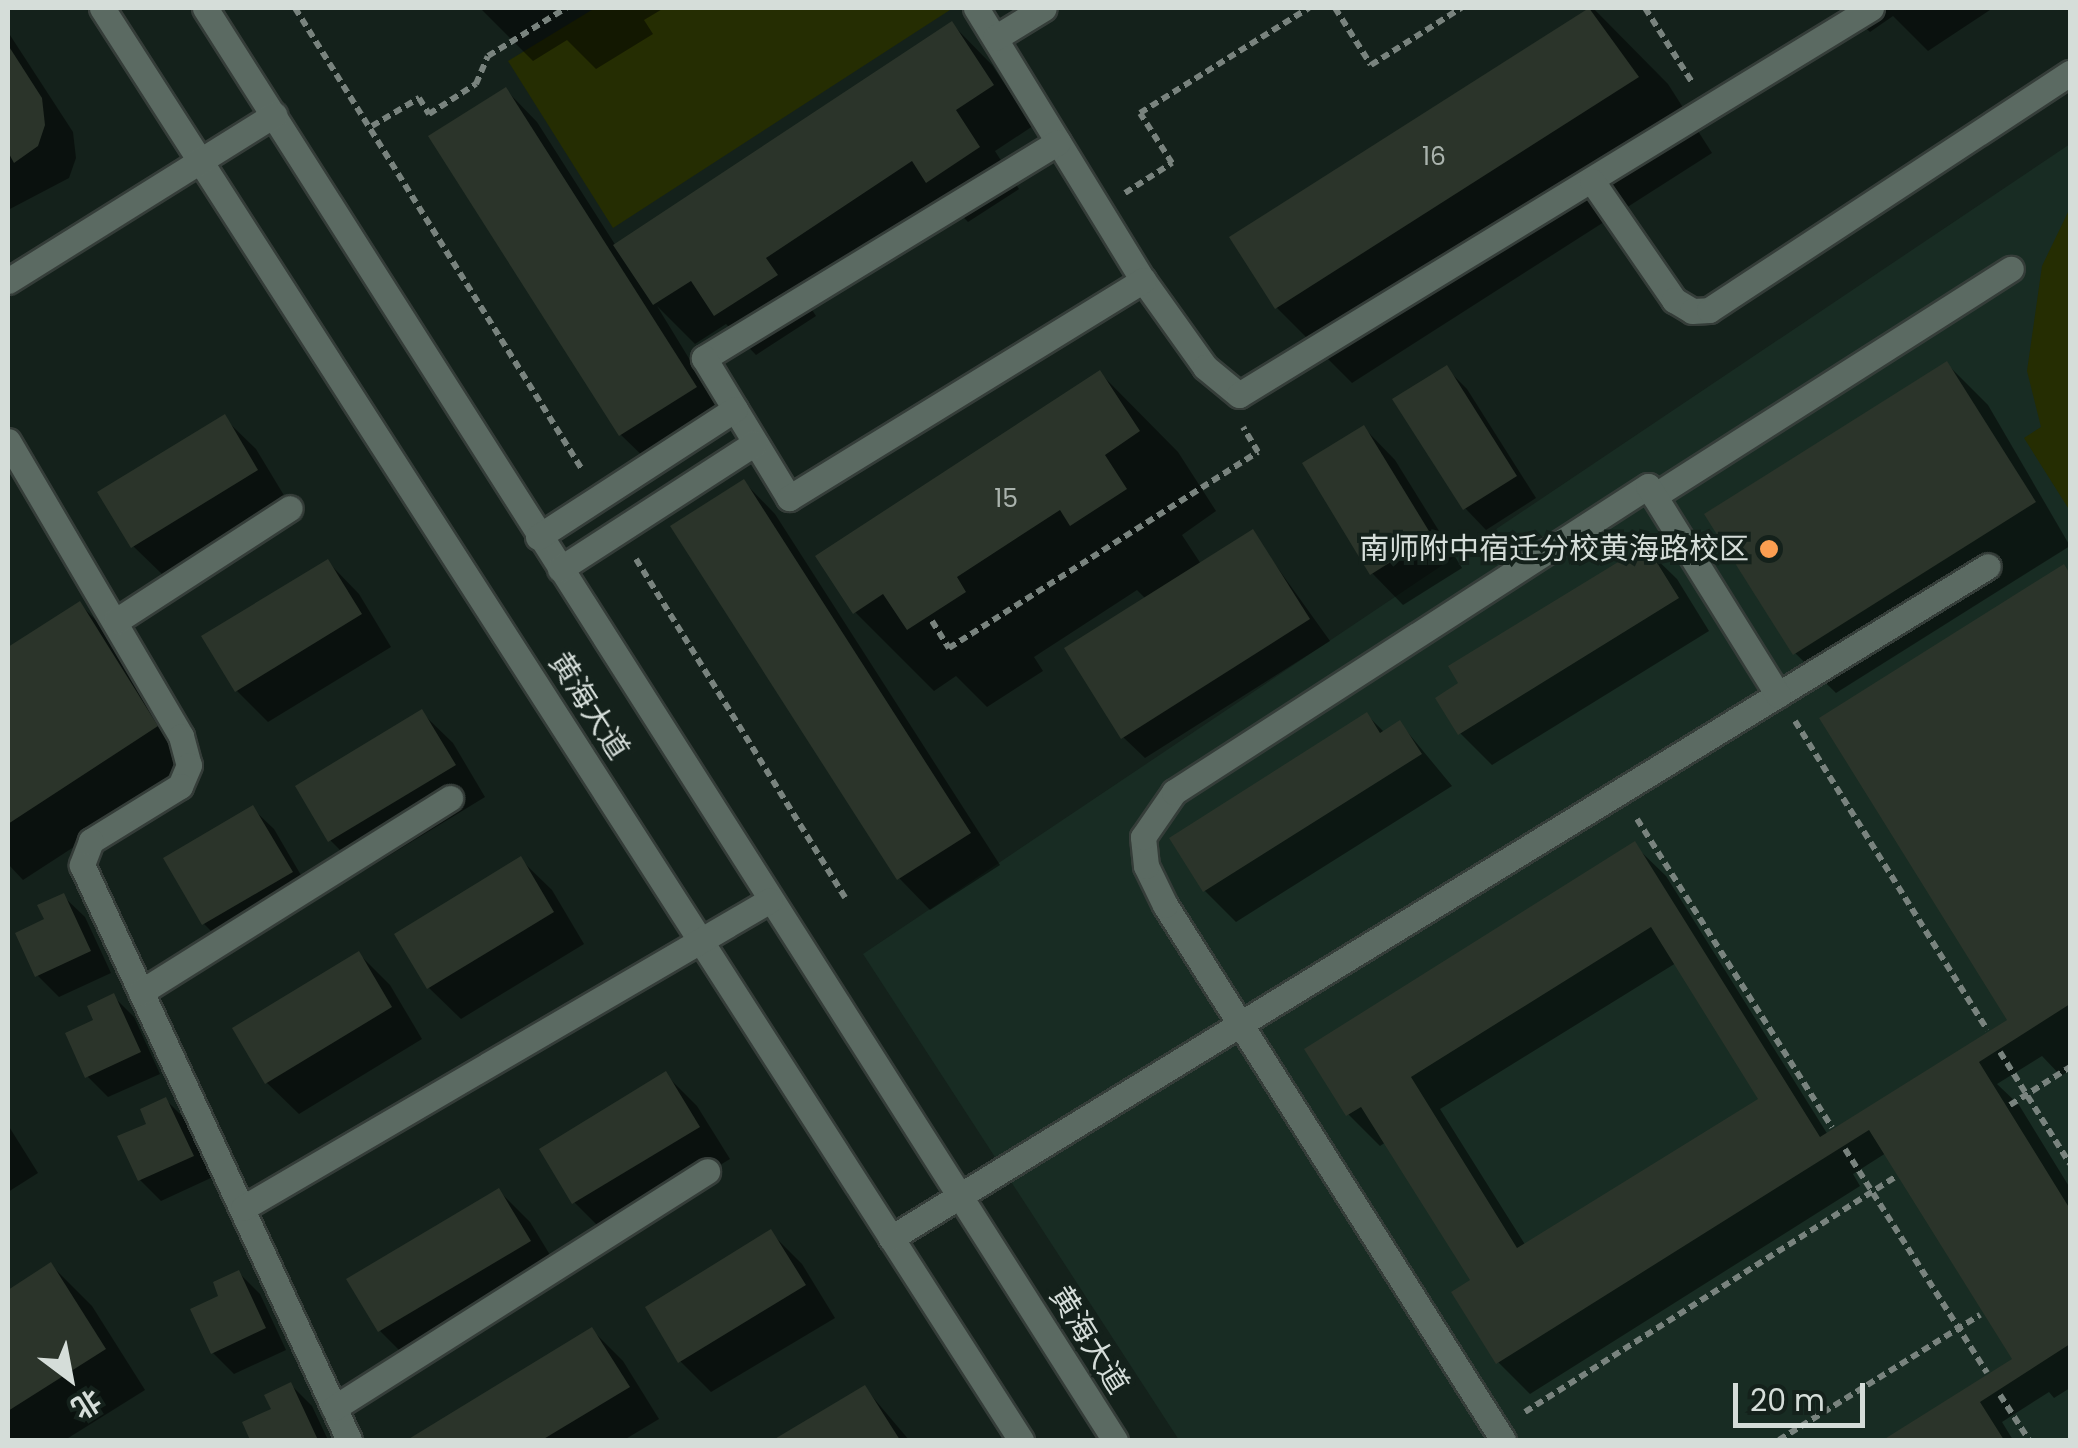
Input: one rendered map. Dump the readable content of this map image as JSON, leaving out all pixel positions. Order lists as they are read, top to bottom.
{
  "streets": {
    "street": ["黄海大道"]
  },
  "places": ["南师附中宿迁分校黄海路校区"],
  "house_numbers": ["16", "15"],
  "scale_bar": "20 m",
  "north": "bottom right"
}
